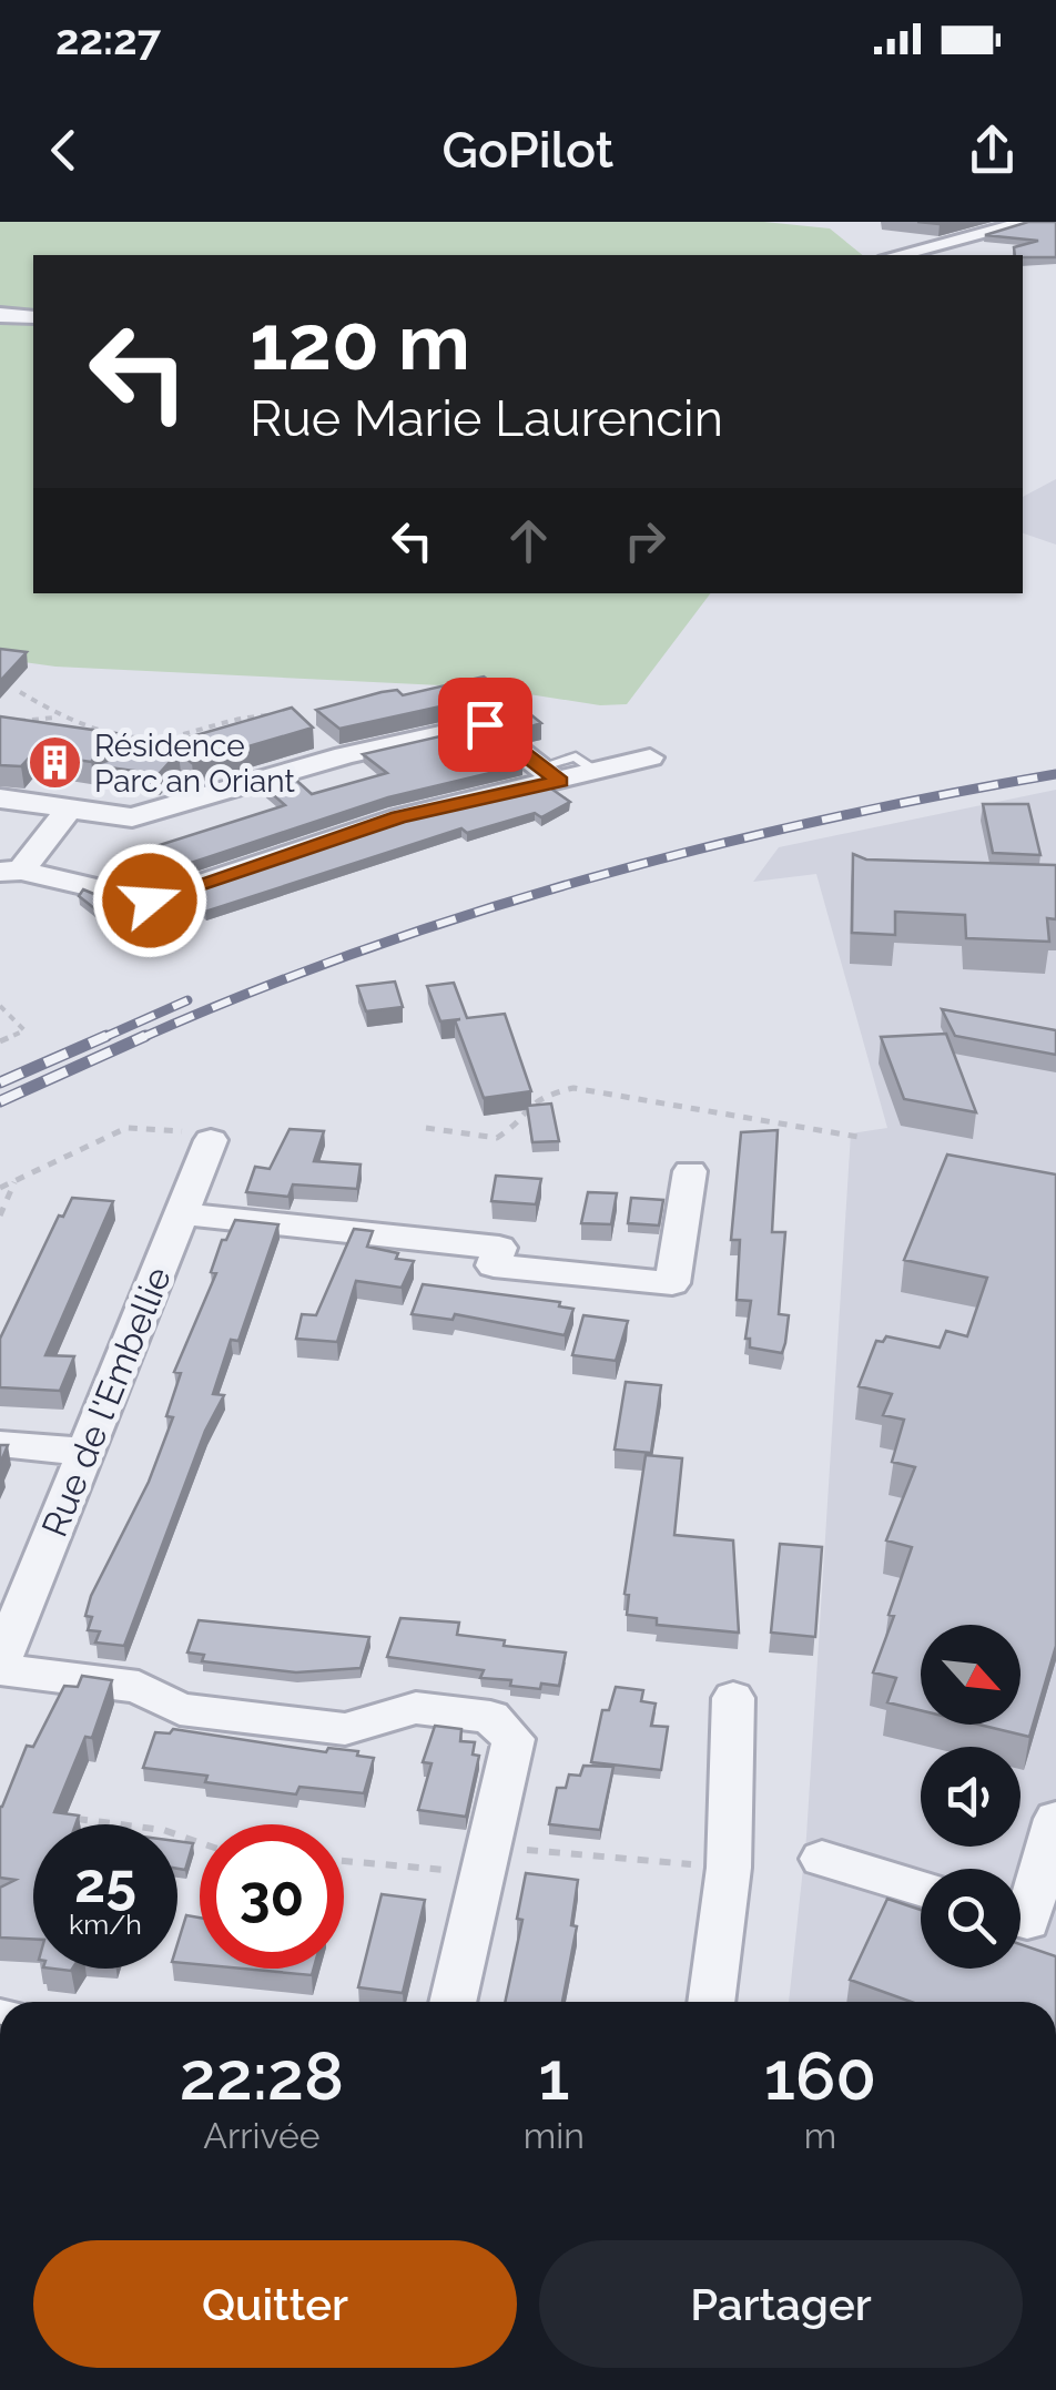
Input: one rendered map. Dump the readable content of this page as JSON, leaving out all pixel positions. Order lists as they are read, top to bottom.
{
  "streets": {
    "street": ["Rue de l'Embellie"]
  },
  "places": {
    "building": ["Résidence Parc an Oriant"]
  },
  "north": "bottom right",
  "page": {
    "status": "22:27",
    "header": "GoPilot",
    "turn": ["120 m", "Rue Marie Laurencin"],
    "speed": "25 km/h",
    "limit": "30",
    "eta": [
      "22:28",
      "Arrivée",
      "1",
      "min",
      "160",
      "m"
    ],
    "buttons": ["Quitter", "Partager"]
  }
}
